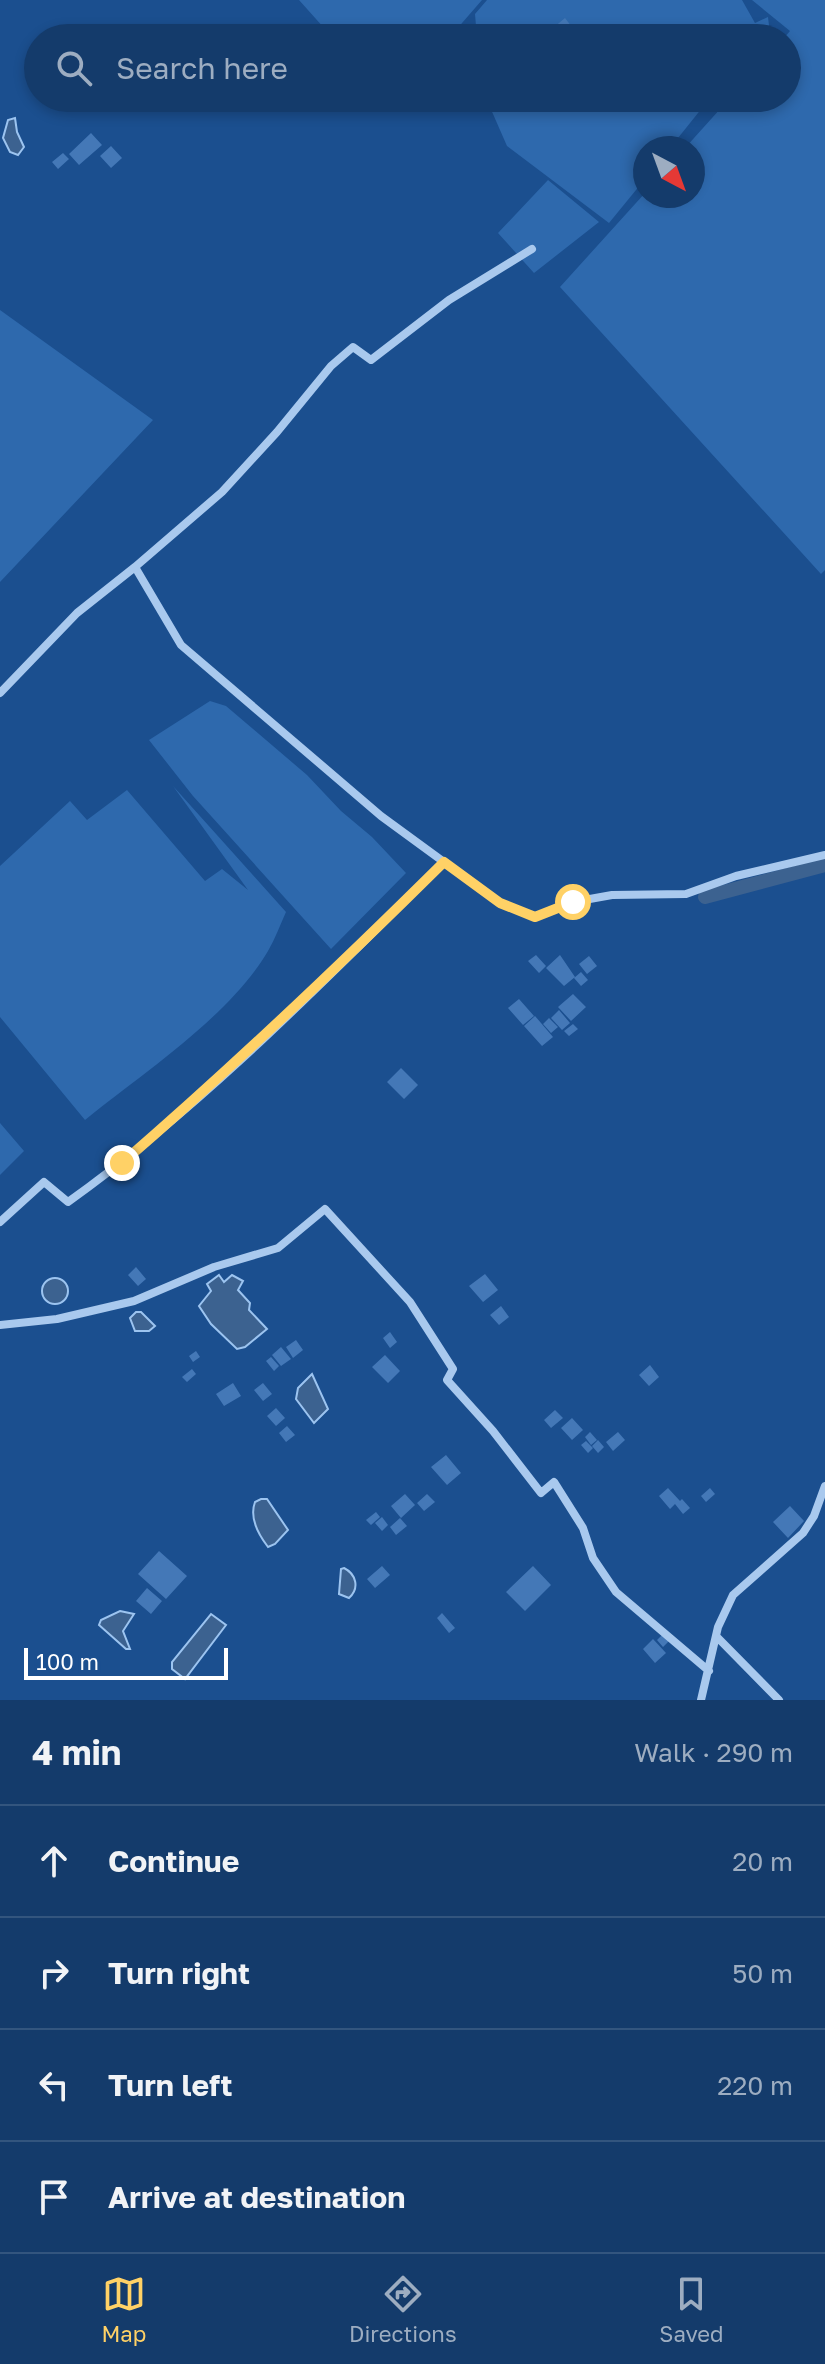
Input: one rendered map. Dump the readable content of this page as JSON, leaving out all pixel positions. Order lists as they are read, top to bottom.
{
  "scale_bar": "100 m",
  "north": "bottom right",
  "page": {
    "search": "Search here",
    "scale": "100 m",
    "heading": ["4 min", "Walk · 290 m"],
    "list": [
      ["Continue", "20 m"],
      ["Turn right", "50 m"],
      ["Turn left", "220 m"],
      "Arrive at destination"
    ],
    "nav": ["Map", "Directions", "Saved"]
  }
}
